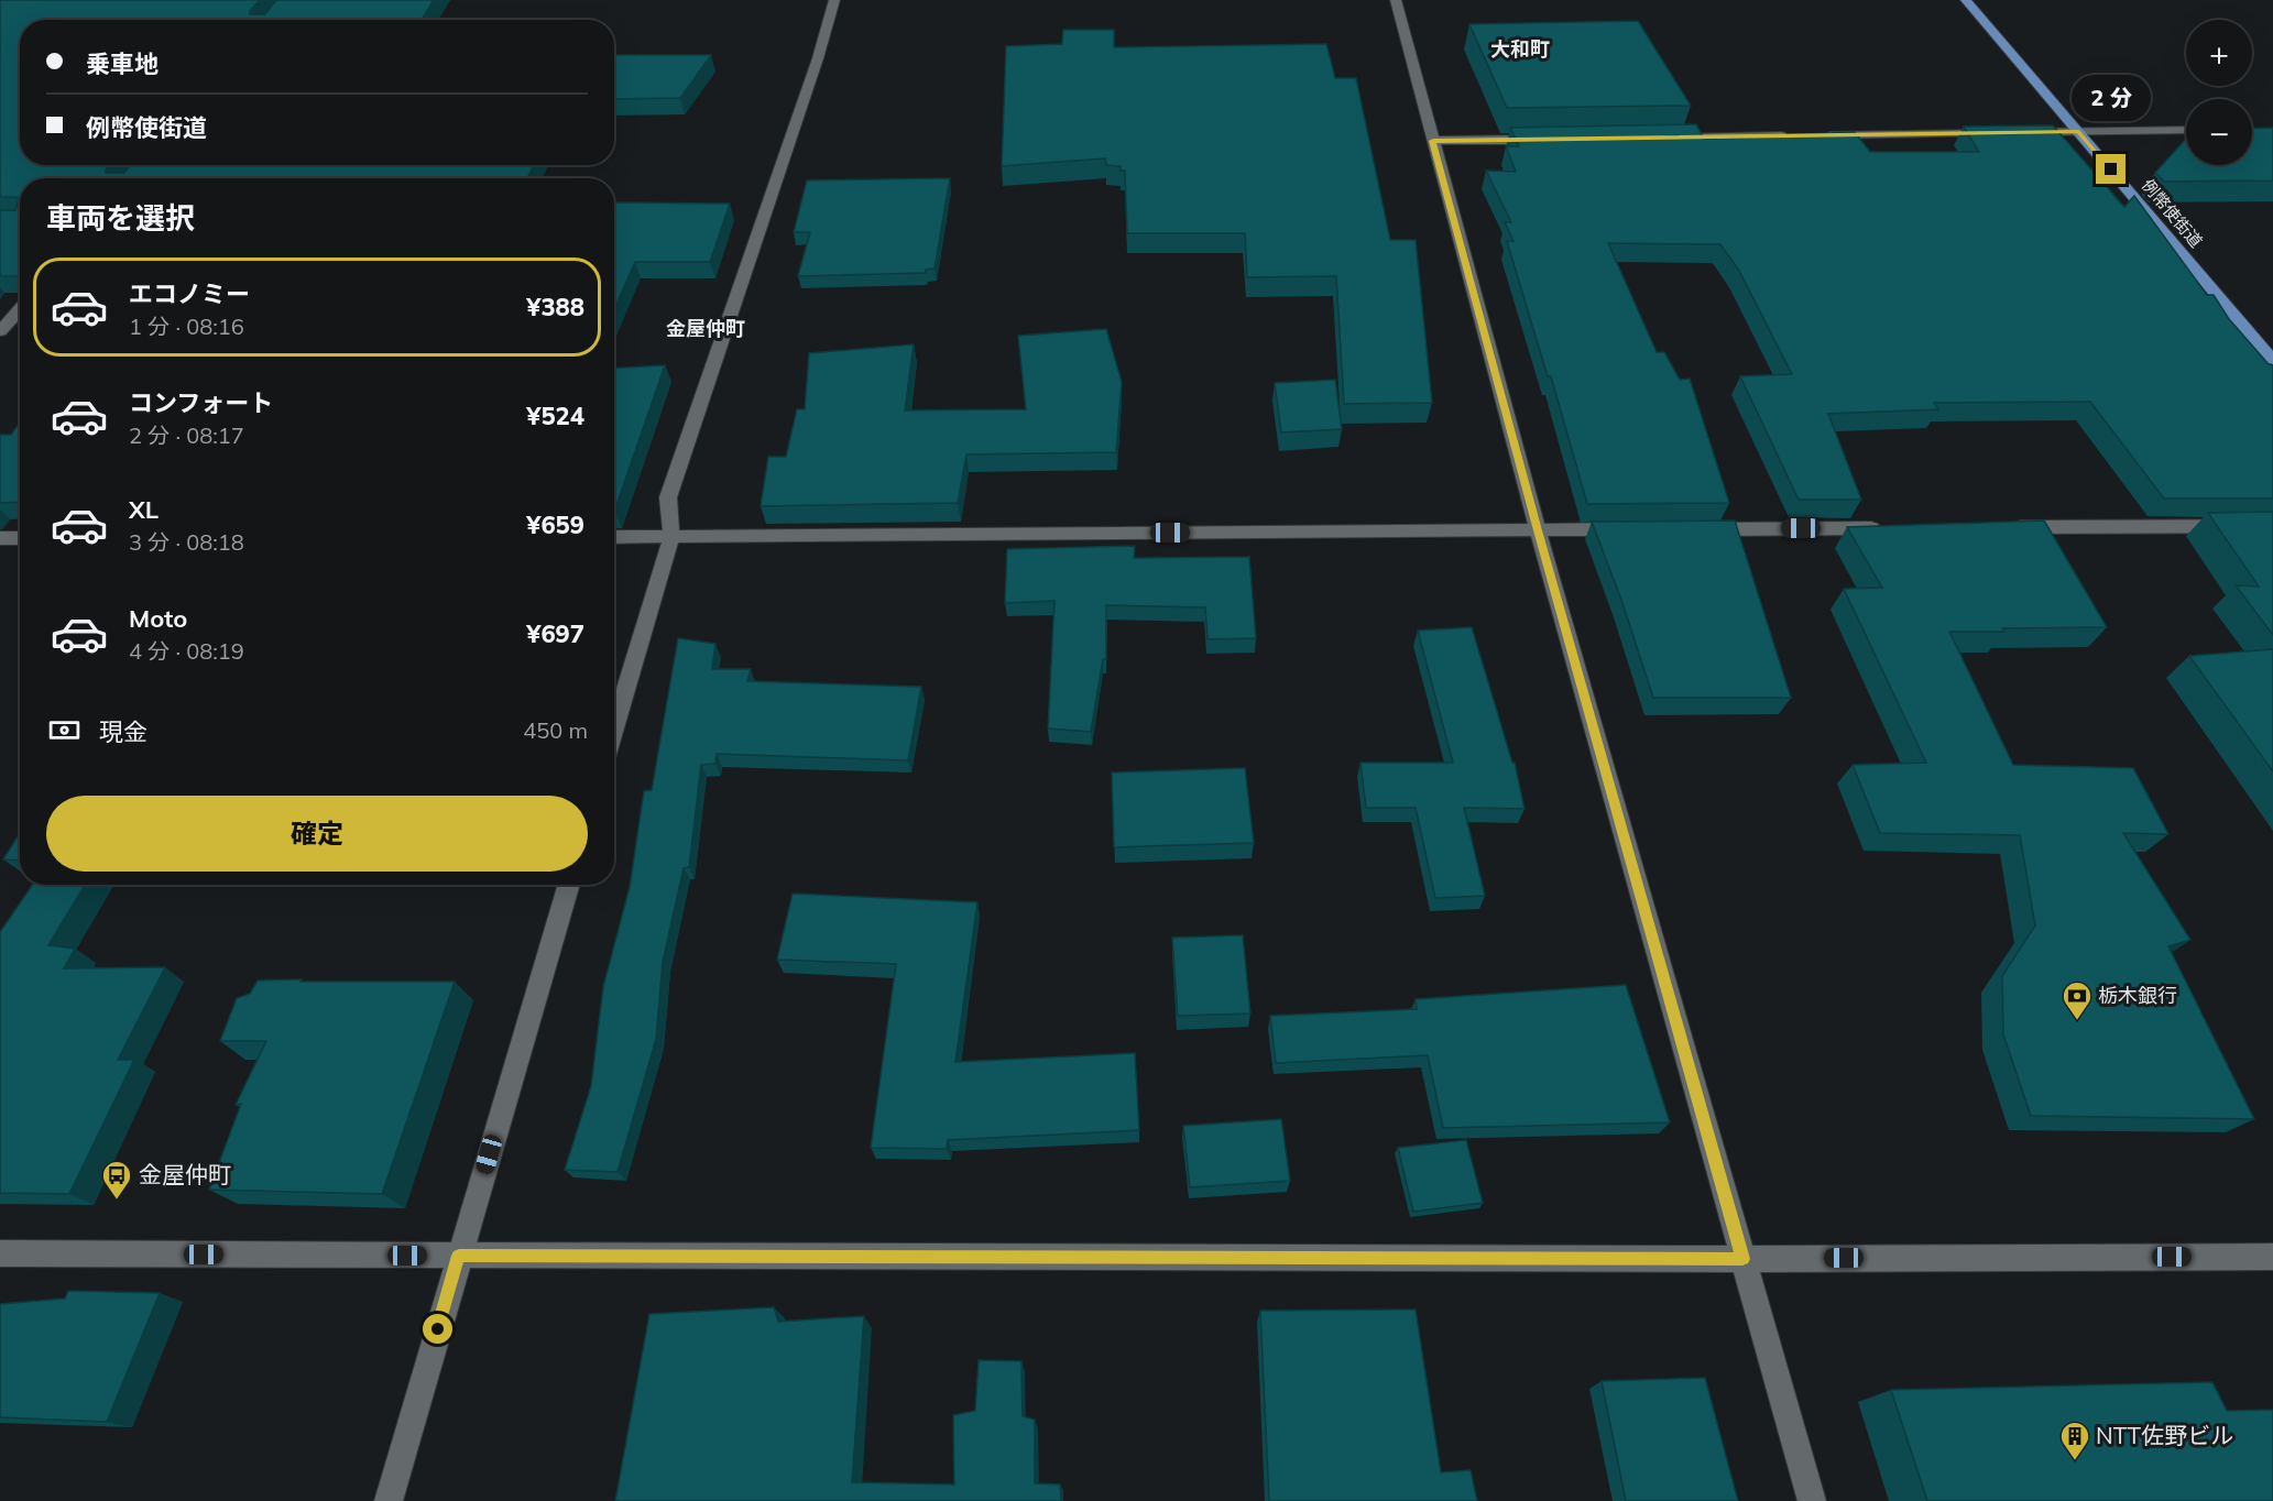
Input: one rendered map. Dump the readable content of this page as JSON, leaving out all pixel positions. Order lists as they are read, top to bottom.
{
  "streets": {
    "main road": ["例幣使街道"]
  },
  "districts": ["大和町", "金屋仲町"],
  "places": {
    "bank": ["栃木銀行"],
    "bus stop": ["金屋仲町"],
    "building": ["NTT佐野ビル"]
  },
  "page": {
    "map_buttons": ["+", "−"],
    "banner": ["乗車地", "例幣使街道"],
    "bubble": "2 分",
    "heading": "車両を選択",
    "list": [
      {
        "name": "エコノミー",
        "note": "1 分 · 08:16",
        "value": "¥388"
      },
      {
        "name": "コンフォート",
        "note": "2 分 · 08:17",
        "value": "¥524"
      },
      {
        "name": "XL",
        "note": "3 分 · 08:18",
        "value": "¥659"
      },
      {
        "name": "Moto",
        "note": "4 分 · 08:19",
        "value": "¥697"
      }
    ],
    "pay": ["現金", "450 m"],
    "buttons": "確定"
  }
}
